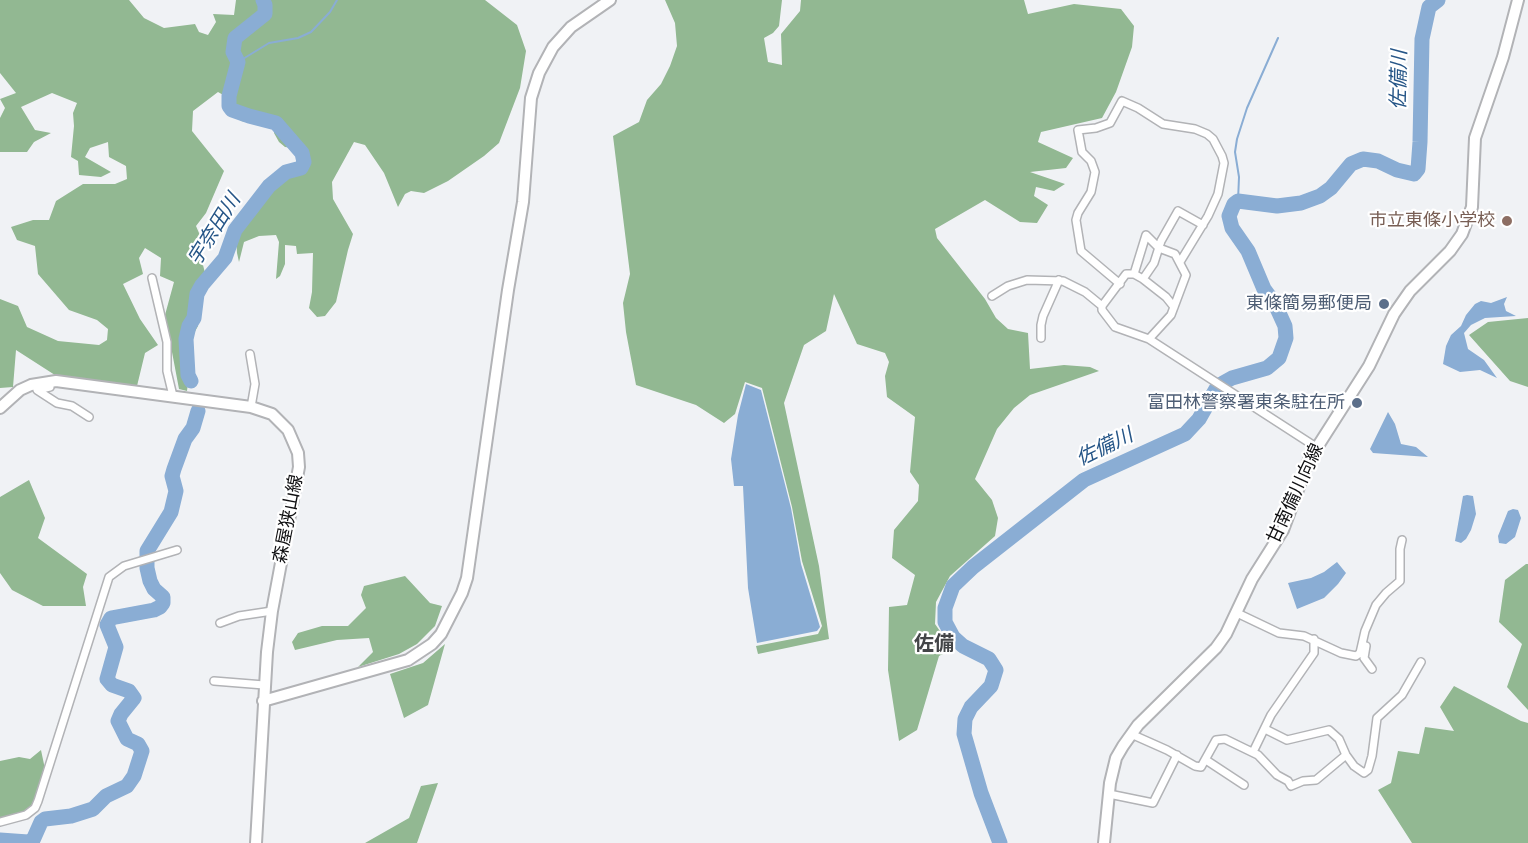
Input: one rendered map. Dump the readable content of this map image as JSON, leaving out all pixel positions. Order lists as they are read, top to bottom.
{
  "streets": {
    "main road": ["甘南備川向線", "森屋狭山線"]
  },
  "districts": ["佐備"],
  "water": ["佐備川", "宇奈田川"],
  "places": ["市立東條小学校", "東條簡易郵便局", "富田林警察署東条駐在所"]
}
